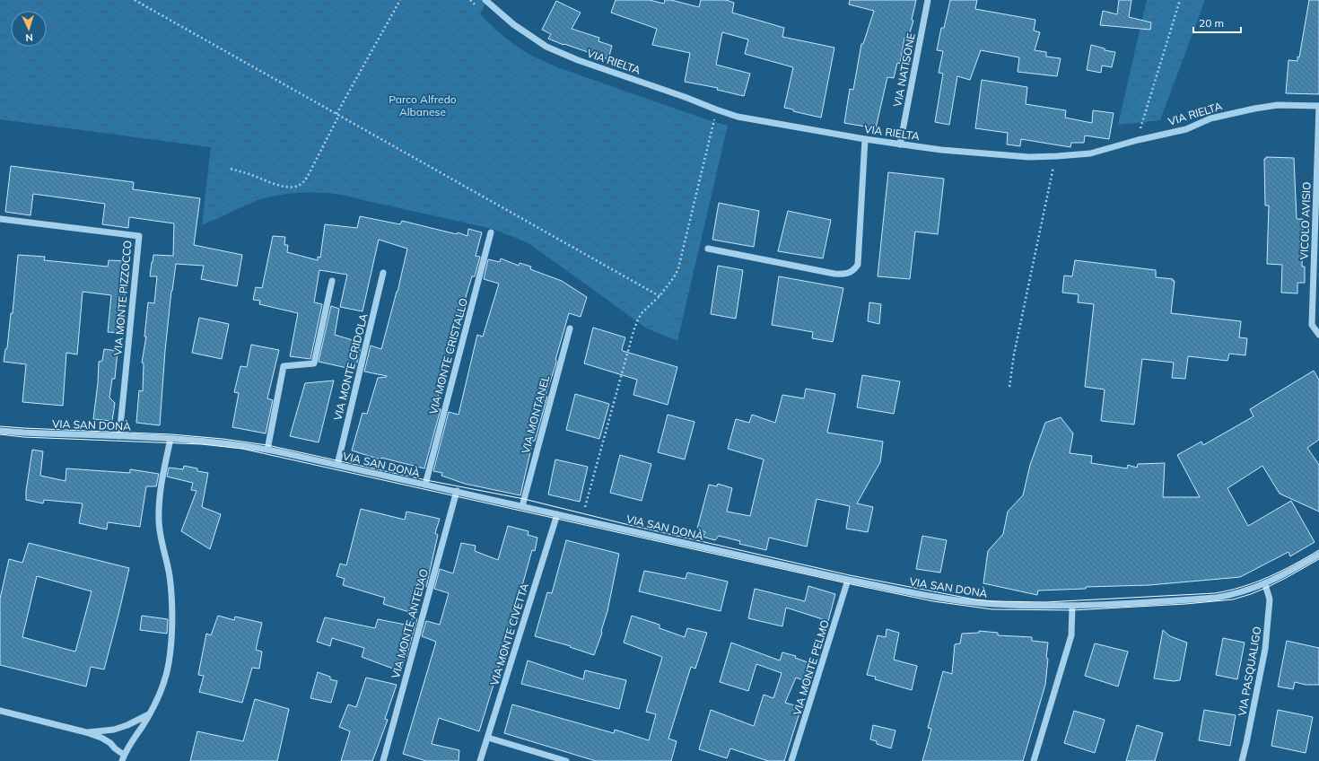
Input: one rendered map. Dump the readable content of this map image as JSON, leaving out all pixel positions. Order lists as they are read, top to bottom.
{
  "streets": {
    "street": [
      "VIA RIELTA",
      "VIA NATISONE",
      "VICOLO AVISIO",
      "VIA MONTE PIZZOCCO",
      "VIA MONTE CRISTALLO",
      "VIA MONTE CRIDOLA",
      "VIA MONTANEL",
      "VIA SAN DONÀ",
      "VIA MONTE ANTELAO",
      "VIA MONTE CIVETTA",
      "VIA MONTE PELMO",
      "VIA PASQUALIGO"
    ]
  },
  "crossings": [
    ["VIA RIELTA", "VIA NATISONE"],
    ["VIA RIELTA", "VICOLO AVISIO"],
    ["VIA MONTE PIZZOCCO", "VIA SAN DONÀ"],
    ["VIA MONTE CRISTALLO", "VIA SAN DONÀ"],
    ["VIA MONTE CRIDOLA", "VIA SAN DONÀ"],
    ["VIA MONTANEL", "VIA SAN DONÀ"],
    ["VIA SAN DONÀ", "VIA MONTE ANTELAO"],
    ["VIA SAN DONÀ", "VIA MONTE CIVETTA"],
    ["VIA SAN DONÀ", "VIA MONTE PELMO"],
    ["VIA SAN DONÀ", "VIA PASQUALIGO"]
  ],
  "parks": ["Parco Alfredo Albanese"],
  "scale_bar": "20 m",
  "north": "bottom"
}
